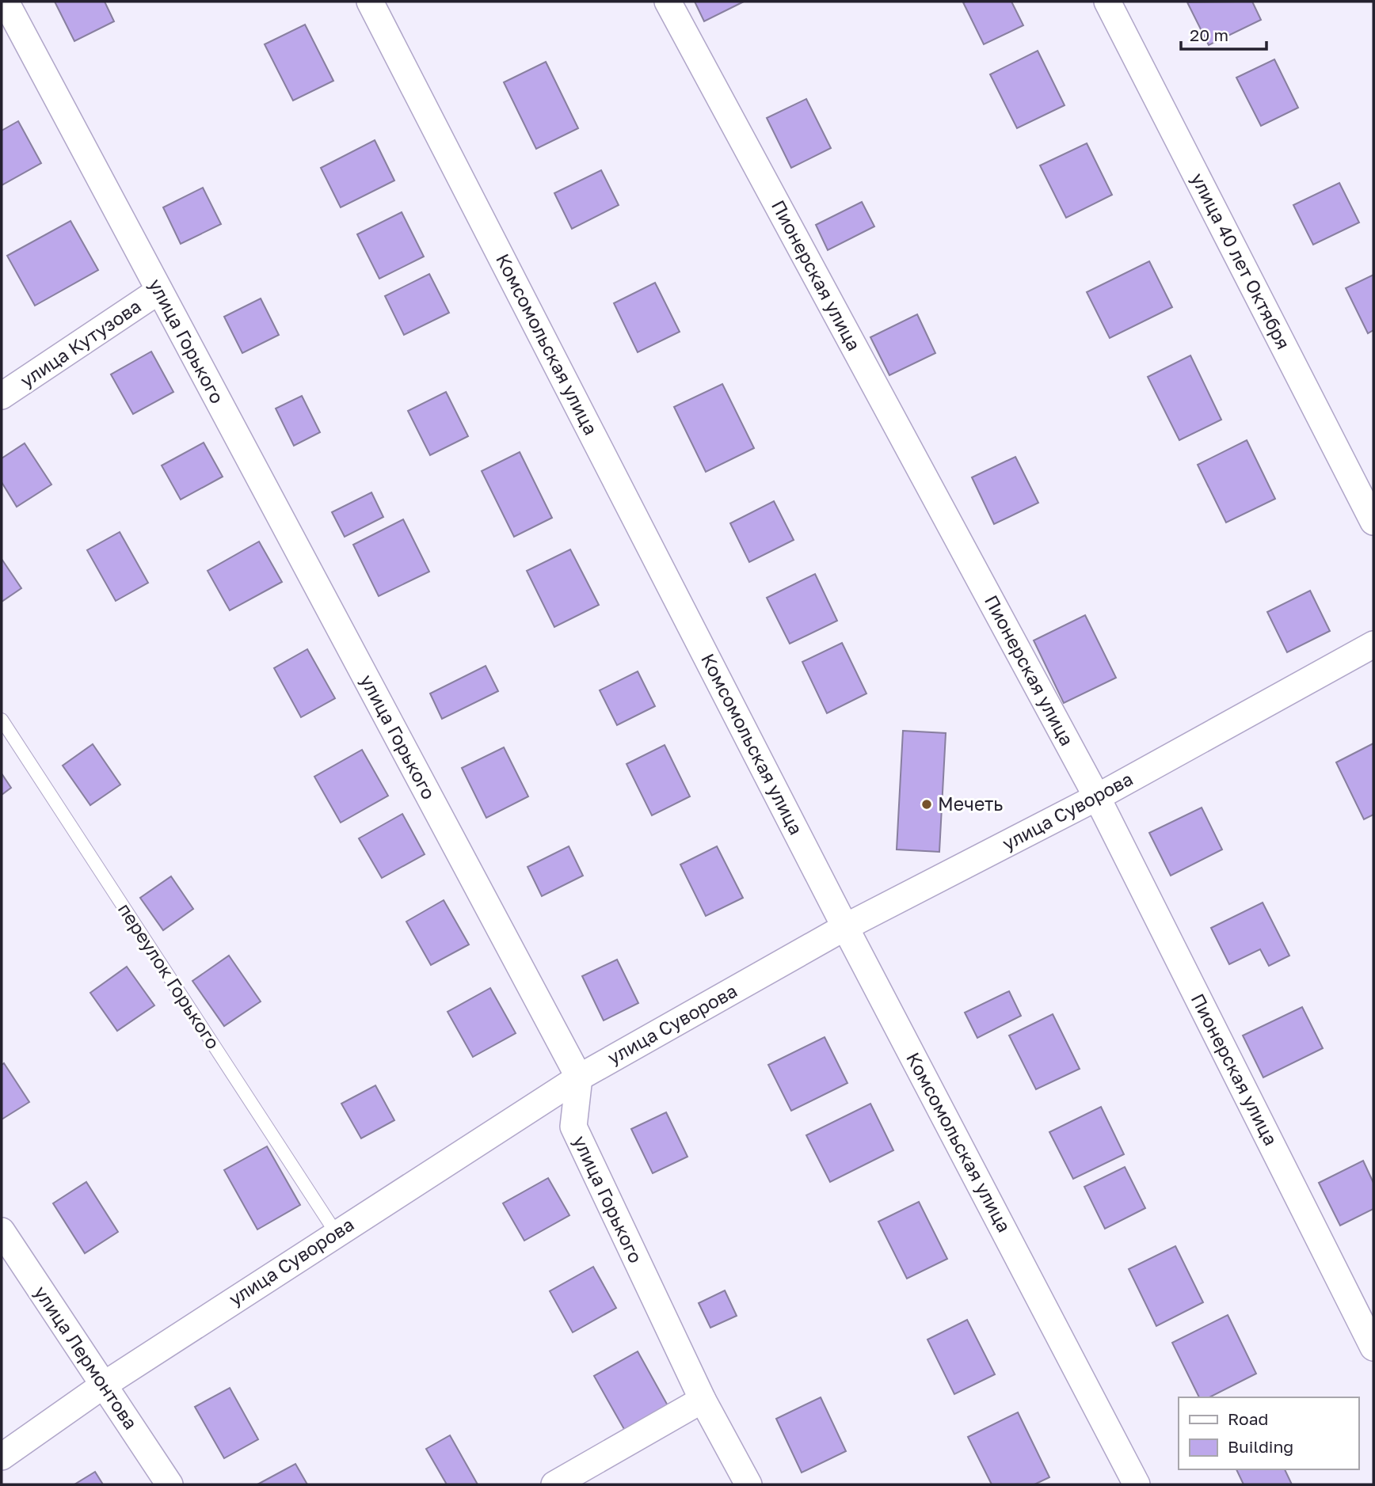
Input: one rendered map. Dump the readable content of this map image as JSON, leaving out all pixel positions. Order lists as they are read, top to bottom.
{
  "streets": {
    "street": [
      "улица 40 лет Октября",
      "Пионерская улица",
      "улица Горького",
      "улица Кутузова",
      "Комсомольская улица",
      "улица Суворова",
      "улица Лермонтова"
    ],
    "lane": ["переулок Горького"]
  },
  "crossings": [
    ["Пионерская улица", "улица Суворова"],
    ["улица Горького", "улица Кутузова"],
    ["улица Горького", "улица Суворова"],
    ["Комсомольская улица", "улица Суворова"],
    ["улица Суворова", "переулок Горького"],
    ["улица Суворова", "улица Лермонтова"]
  ],
  "places": ["Мечеть"],
  "legend": ["Road", "Building"],
  "scale_bar": "20 m"
}
